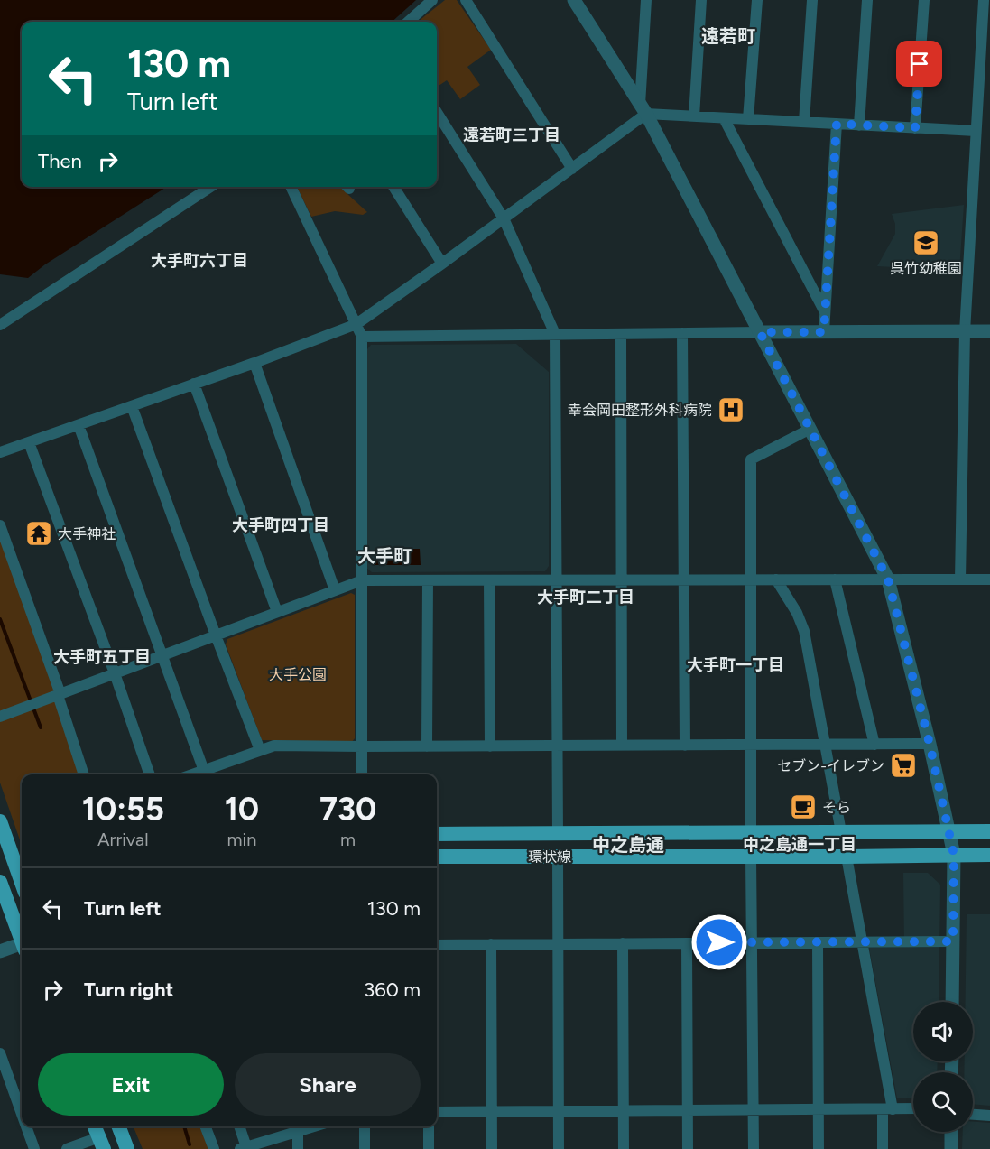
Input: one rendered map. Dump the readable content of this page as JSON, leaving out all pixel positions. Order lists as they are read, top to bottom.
{
  "streets": {
    "main road": ["環状線"]
  },
  "districts": [
    "遠若町",
    "遠若町三丁目",
    "大手町六丁目",
    "大手町四丁目",
    "大手町",
    "大手町二丁目",
    "大手町五丁目",
    "大手町一丁目",
    "中之島通",
    "中之島通一丁目"
  ],
  "parks": ["大手公園"],
  "places": {
    "school or university": ["呉竹幼稚園"],
    "hospital": ["幸会岡田整形外科病院"],
    "temple": ["大手神社"],
    "supermarket": ["セブン-イレブン"],
    "cafe": ["そら"]
  },
  "page": {
    "turn": ["130 m", "Turn left"],
    "then": "Then",
    "eta": [
      "10:55",
      "Arrival",
      "10",
      "min",
      "730",
      "m"
    ],
    "list": [
      {
        "name": "Turn left",
        "value": "130 m"
      },
      {
        "name": "Turn right",
        "value": "360 m"
      }
    ],
    "buttons": ["Exit", "Share"]
  }
}
